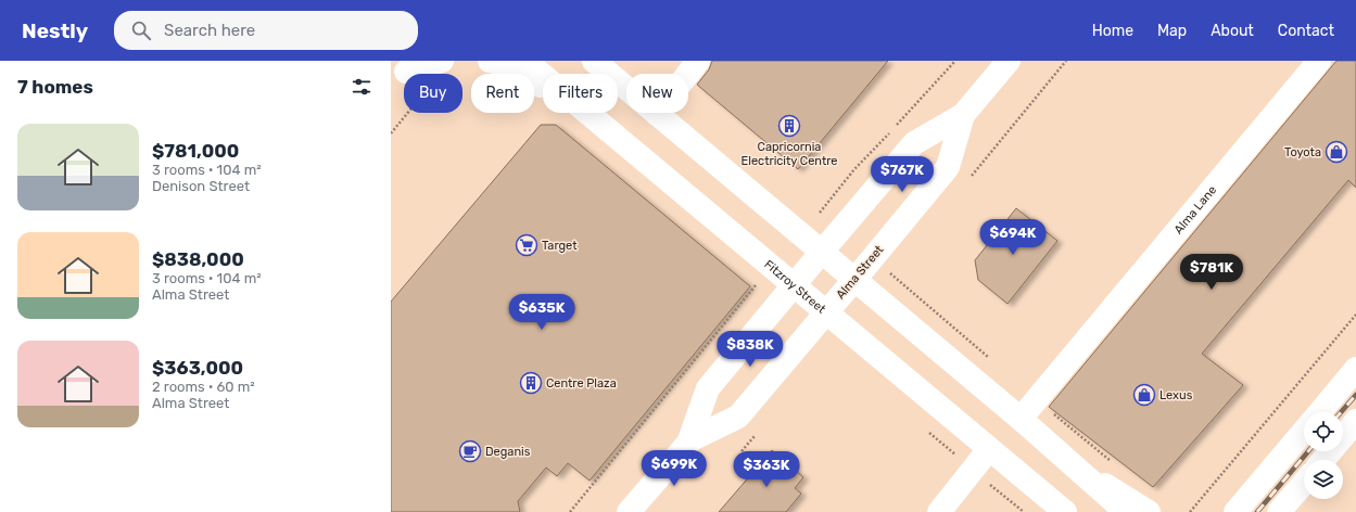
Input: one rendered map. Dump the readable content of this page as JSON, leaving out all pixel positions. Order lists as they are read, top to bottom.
{
  "streets": {
    "main road": ["Alma Lane", "Alma Street", "Fitzroy Street"]
  },
  "crossings": [
    ["Alma Street", "Fitzroy Street"]
  ],
  "places": {
    "building": ["Capricornia Electricity Centre", "Centre Plaza"],
    "shop": ["Toyota", "Lexus"],
    "supermarket": ["Target"],
    "cafe": ["Deganis"]
  },
  "page": {
    "header": "Nestly",
    "search": "Search here",
    "nav": [
      "Home",
      "Map",
      "About",
      "Contact"
    ],
    "heading": "7 homes",
    "chip": [
      "Buy",
      "Rent",
      "Filters",
      "New"
    ],
    "list": [
      {
        "name": "$781,000",
        "note": "3 rooms · 104 m² · Denison Street"
      },
      {
        "name": "$838,000",
        "note": "3 rooms · 104 m² · Alma Street"
      },
      {
        "name": "$363,000",
        "note": "2 rooms · 60 m² · Alma Street"
      }
    ],
    "price": [
      "$767K",
      "$694K",
      "$781K",
      "$635K",
      "$838K",
      "$699K",
      "$363K"
    ]
  }
}
